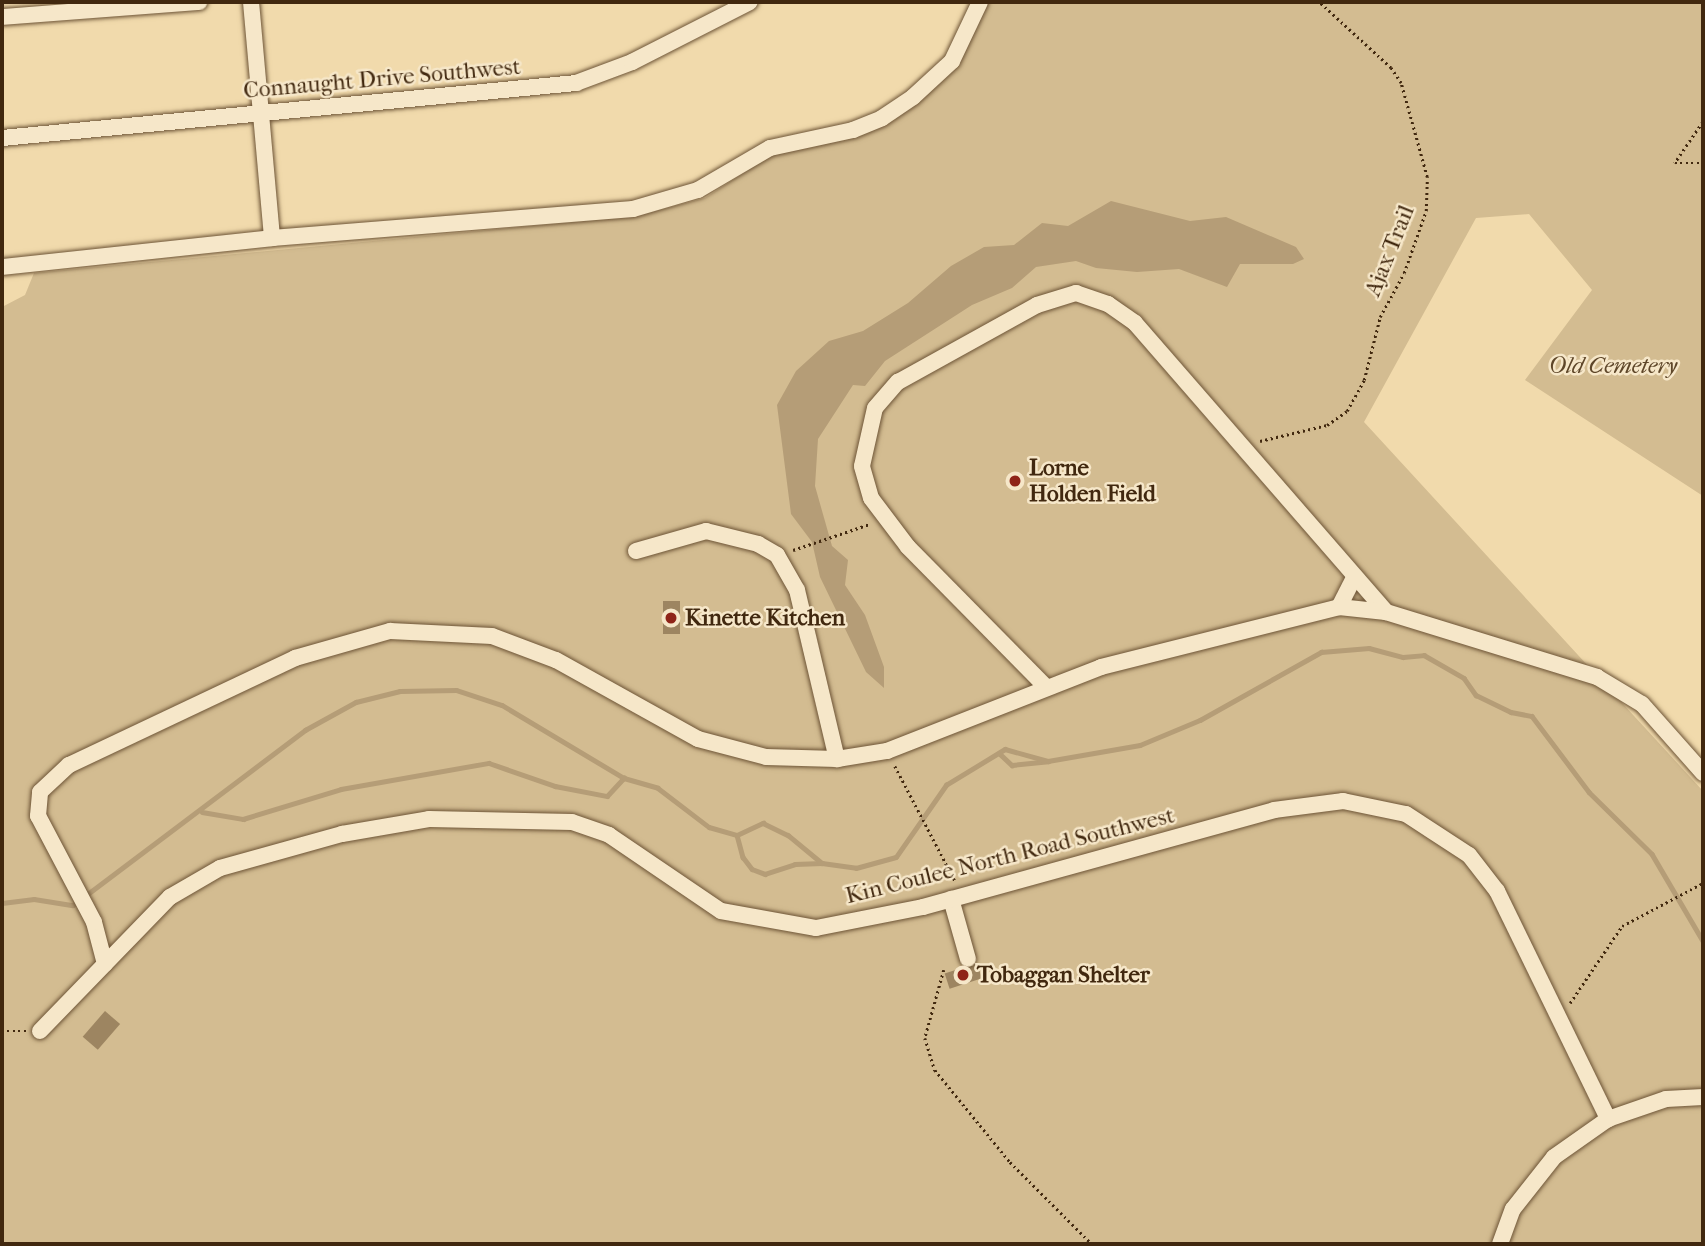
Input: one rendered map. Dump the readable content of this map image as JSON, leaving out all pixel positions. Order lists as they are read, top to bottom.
{
  "streets": {
    "street": ["Connaught Drive Southwest", "Kin Coulee North Road Southwest"],
    "path": ["Ajax Trail"]
  },
  "parks": ["Old Cemetery"],
  "places": ["Lorne Holden Field", "Kinette Kitchen", "Tobaggan Shelter"]
}
